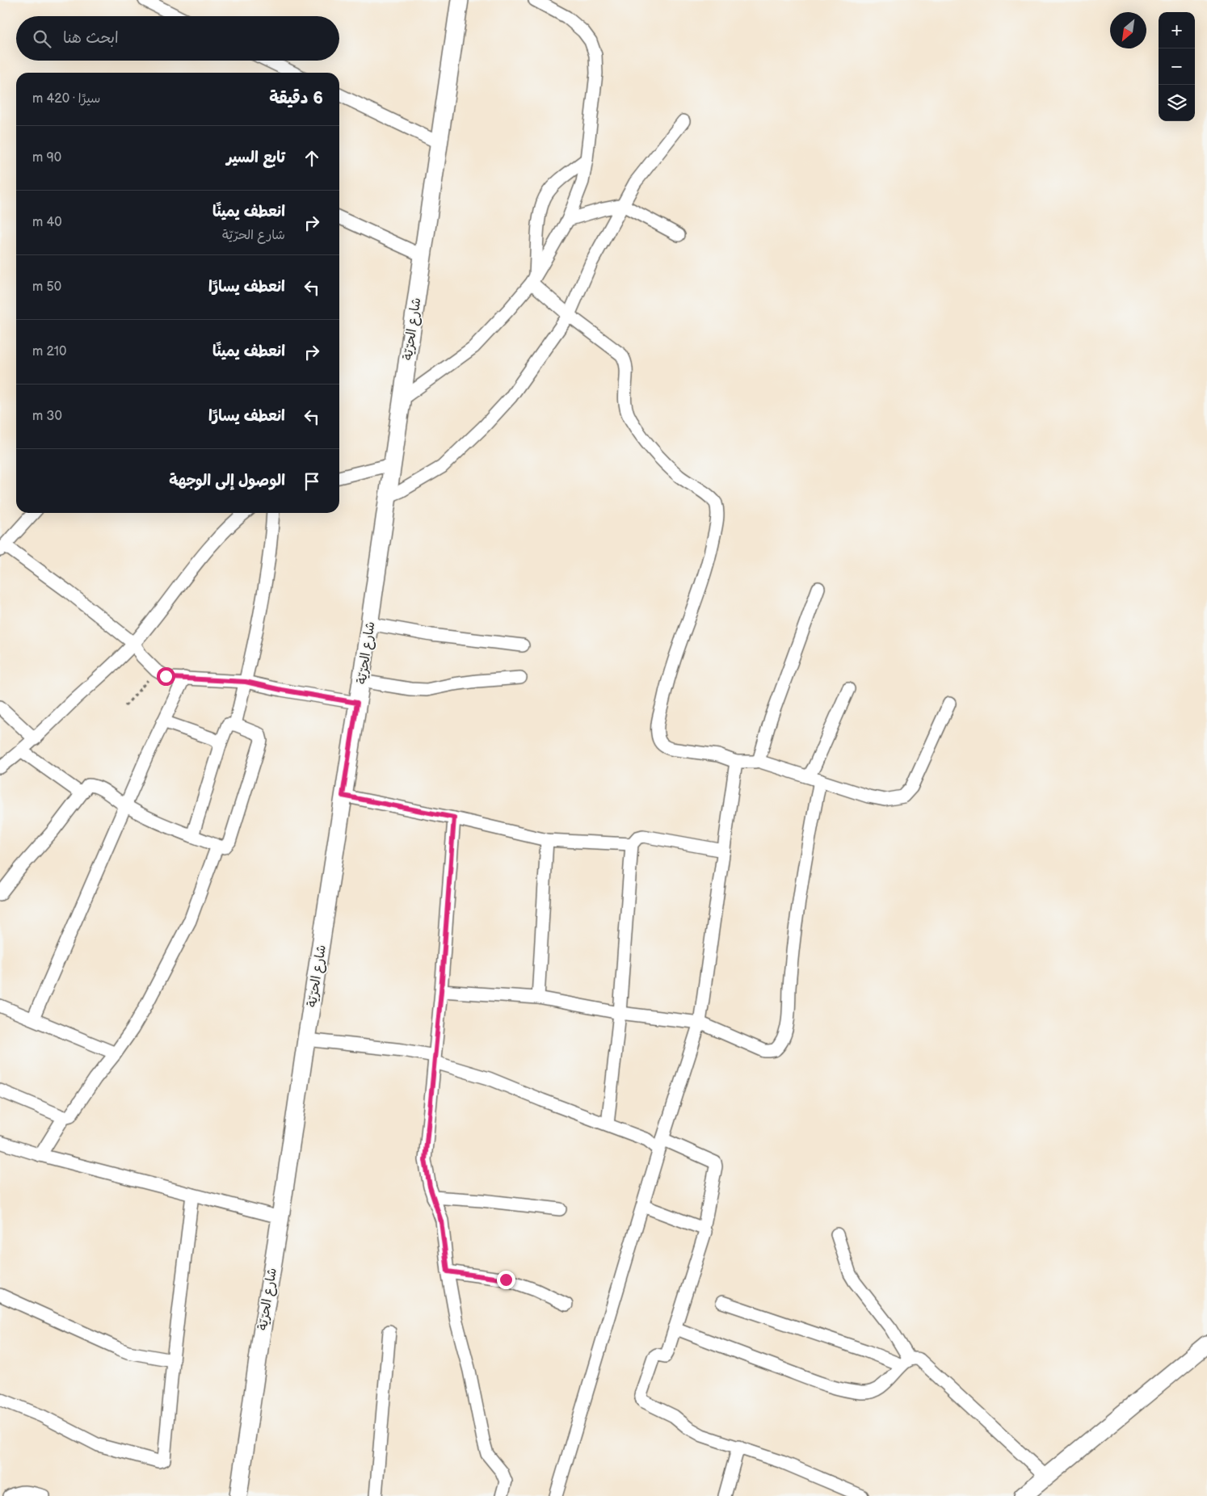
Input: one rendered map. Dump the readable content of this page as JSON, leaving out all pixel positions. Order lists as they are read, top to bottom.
{
  "streets": {
    "main road": ["شارع الحرّيّة"]
  },
  "north": "bottom left",
  "page": {
    "map_buttons": ["+", "−"],
    "search": "ابحث هنا",
    "heading": ["6 دقيقة", "سيرًا · 420 m"],
    "list": [
      ["تابع السير", "90 m"],
      ["انعطف يمينًا", "شارع الحرّيّة", "40 m"],
      ["انعطف يسارًا", "50 m"],
      ["انعطف يمينًا", "210 m"],
      ["انعطف يسارًا", "30 m"],
      "الوصول إلى الوجهة"
    ]
  }
}
